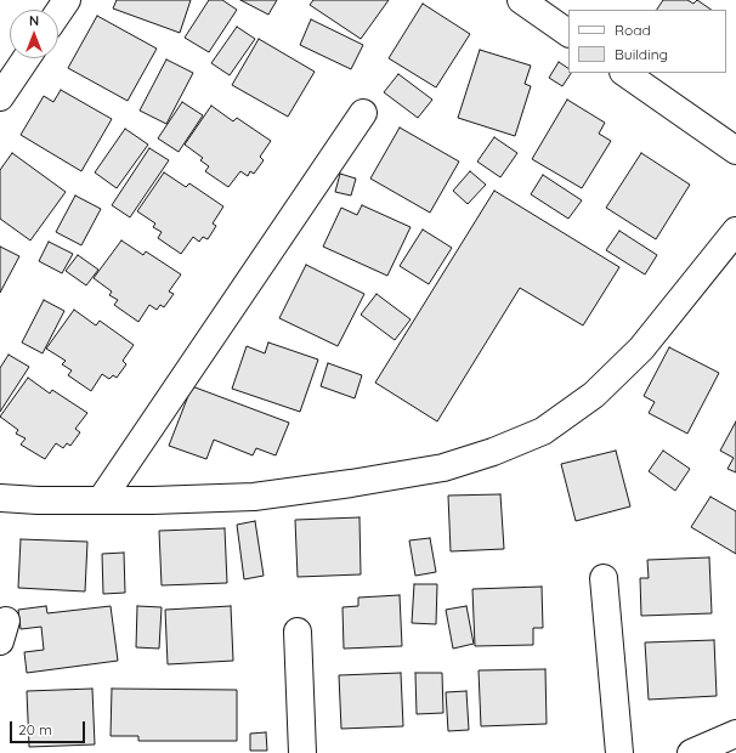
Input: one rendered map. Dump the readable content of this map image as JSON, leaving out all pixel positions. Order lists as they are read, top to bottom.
{
  "legend": ["Road", "Building"],
  "scale_bar": "20 m",
  "north": "top"
}
